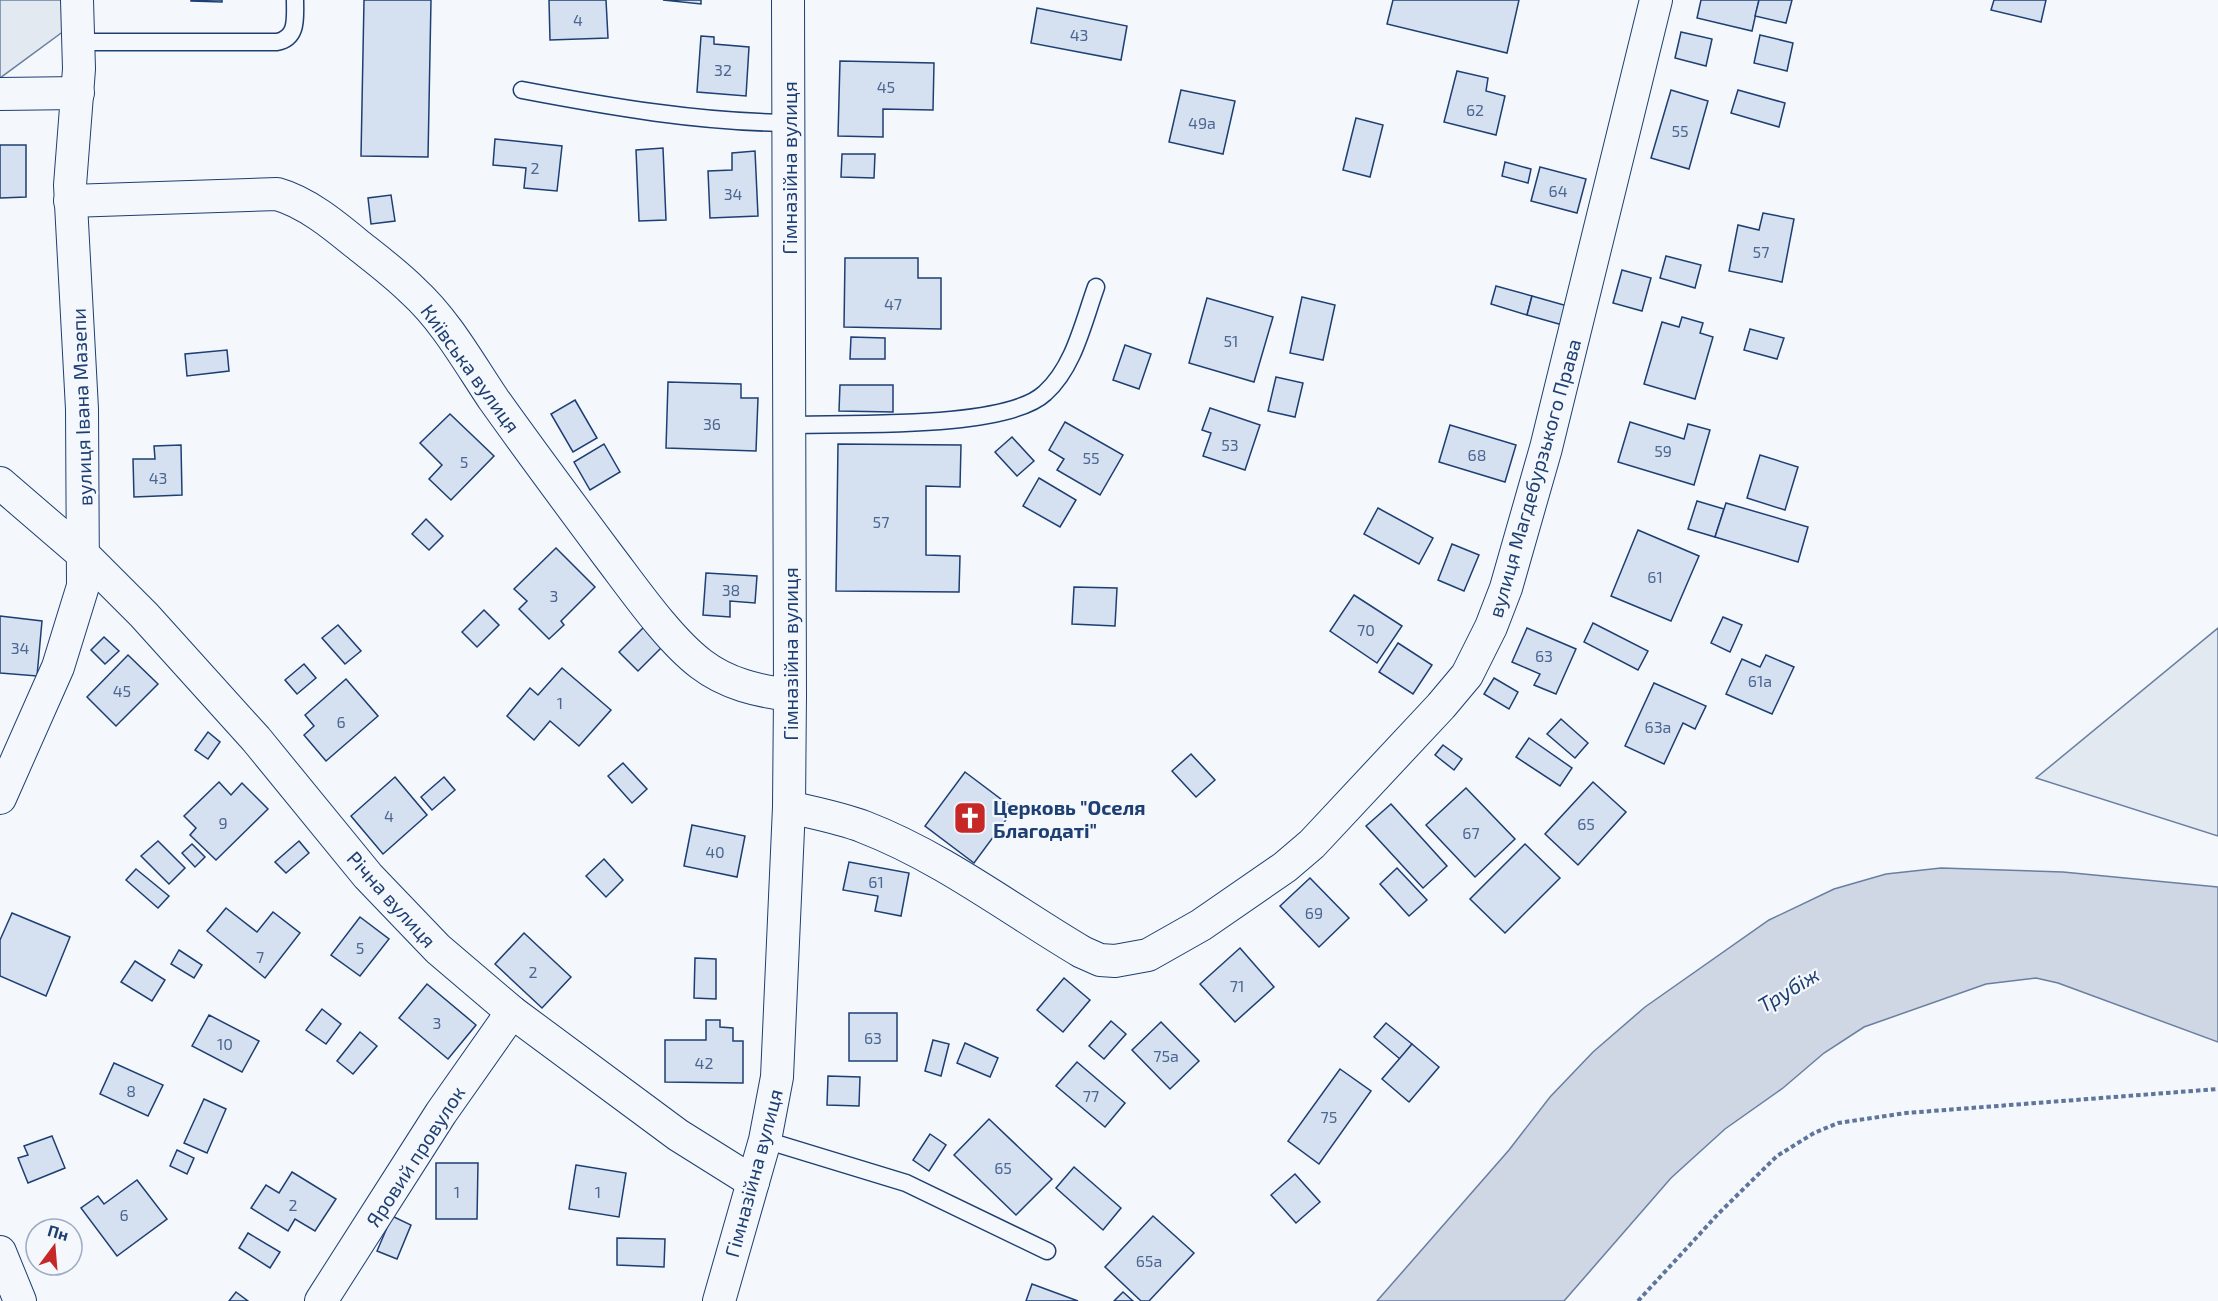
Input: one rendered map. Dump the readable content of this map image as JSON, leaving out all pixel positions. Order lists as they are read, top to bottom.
{
  "streets": {
    "street": [
      "Гімназійна вулиця",
      "Київська вулиця",
      "вулиця Івана Мазепи",
      "вулиця Магдебурзького Права",
      "Річна вулиця",
      "Яровий провулок"
    ]
  },
  "crossings": [
    ["Гімназійна вулиця", "Київська вулиця"],
    ["Гімназійна вулиця", "вулиця Магдебурзького Права"],
    ["Гімназійна вулиця", "Річна вулиця"],
    ["Київська вулиця", "вулиця Івана Мазепи"],
    ["вулиця Івана Мазепи", "Річна вулиця"],
    ["Річна вулиця", "Яровий провулок"]
  ],
  "water": ["Трубіж"],
  "places": {
    "church": ["Церковь \"Оселя Благодаті\""]
  },
  "house_numbers": [
    "4",
    "43",
    "32",
    "45",
    "62",
    "49а",
    "55",
    "2",
    "64",
    "34",
    "57",
    "47",
    "51",
    "36",
    "53",
    "59",
    "68",
    "55",
    "5",
    "43",
    "57",
    "61",
    "38",
    "3",
    "70",
    "34",
    "63",
    "61а",
    "45",
    "1",
    "6",
    "63а",
    "4",
    "9",
    "65",
    "67",
    "40",
    "61",
    "69",
    "5",
    "7",
    "2",
    "71",
    "3",
    "63",
    "10",
    "75а",
    "42",
    "8",
    "77",
    "75",
    "65",
    "1",
    "1",
    "2",
    "6",
    "65а"
  ],
  "north": "top"
}
